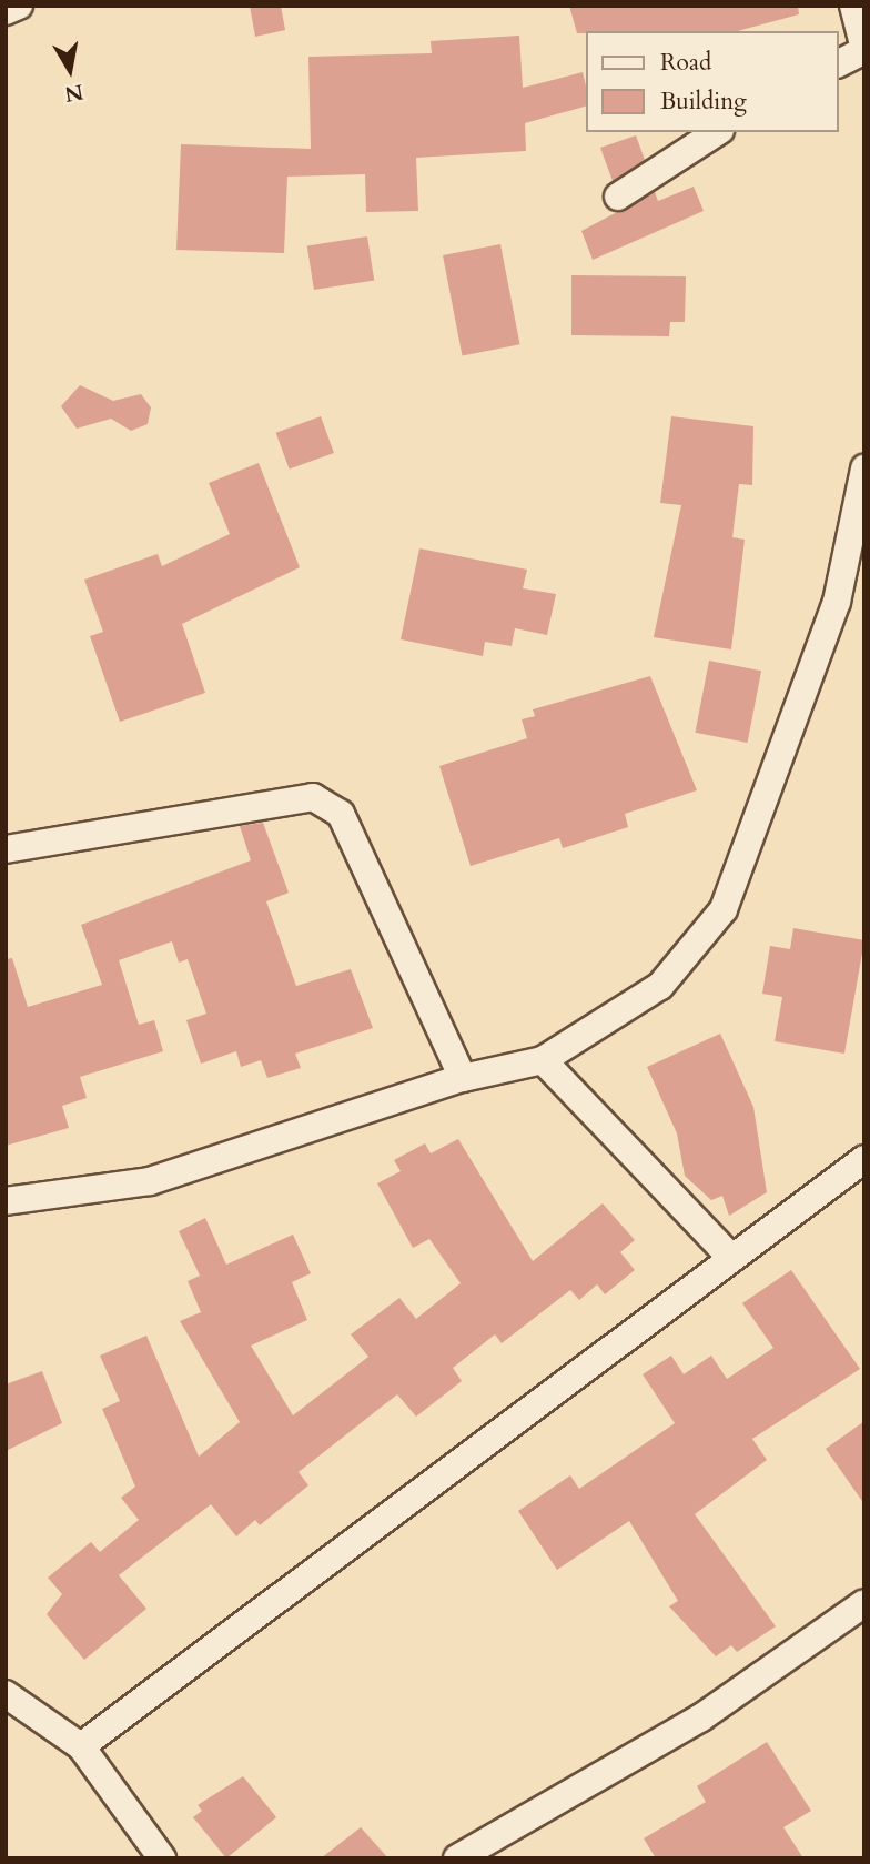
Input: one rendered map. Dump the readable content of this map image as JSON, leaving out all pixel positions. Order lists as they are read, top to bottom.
{
  "legend": ["Road", "Building"],
  "north": "bottom"
}
